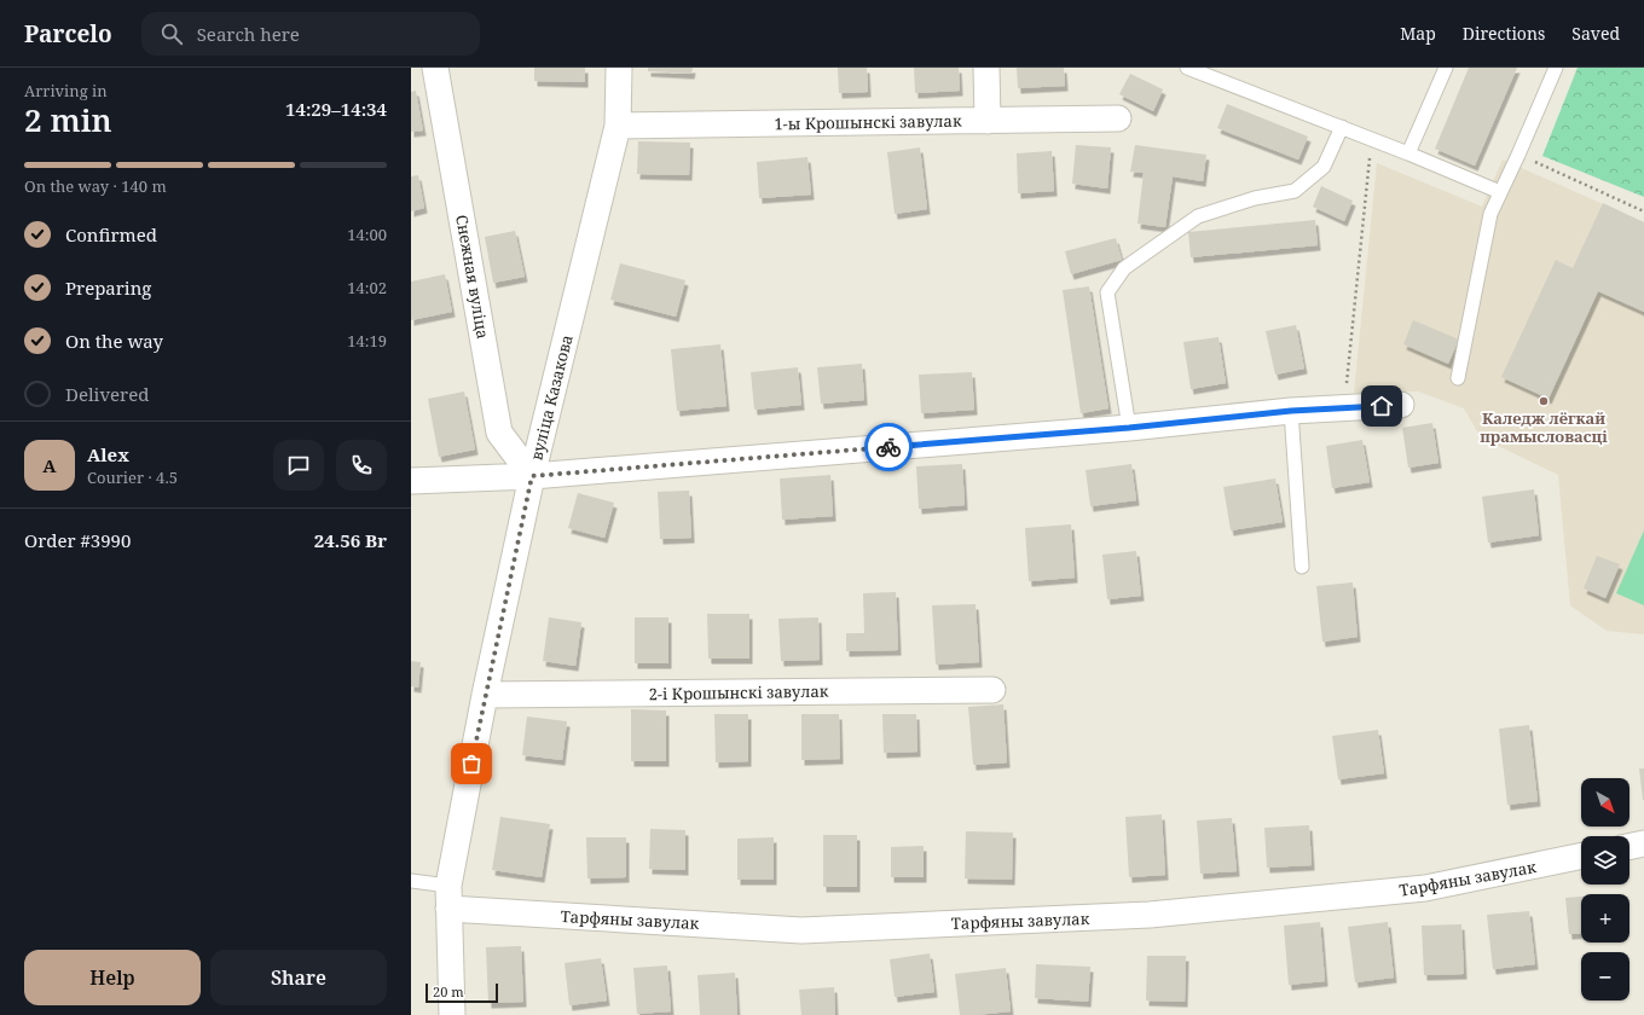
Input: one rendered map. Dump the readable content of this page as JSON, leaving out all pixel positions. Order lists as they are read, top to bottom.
{
  "streets": {
    "street": [
      "1-ы Крошынскі завулак",
      "Снежная вуліца",
      "вуліца Казакова",
      "2-і Крошынскі завулак",
      "Тарфяны завулак"
    ]
  },
  "crossings": [
    ["1-ы Крошынскі завулак", "вуліца Казакова"],
    ["Снежная вуліца", "вуліца Казакова"],
    ["вуліца Казакова", "2-і Крошынскі завулак"],
    ["вуліца Казакова", "Тарфяны завулак"]
  ],
  "places": ["Каледж лёгкай прамысловасці"],
  "scale_bar": "20 m",
  "north": "bottom right",
  "page": {
    "header": "Parcelo",
    "search": "Search here",
    "nav": ["Map", "Directions", "Saved"],
    "heading": ["2 min", "Arriving in", "14:29–14:34"],
    "panel": [
      "Alex",
      "Courier · 4.5",
      "Order #3990",
      "24.56 Br"
    ],
    "bar": "On the way · 140 m",
    "list": [
      ["Confirmed", "14:00"],
      ["Preparing", "14:02"],
      ["On the way", "14:19"],
      "Delivered"
    ],
    "round": "A",
    "map_buttons": ["+", "−"],
    "buttons": ["Help", "Share"],
    "scale": "20 m"
  }
}
